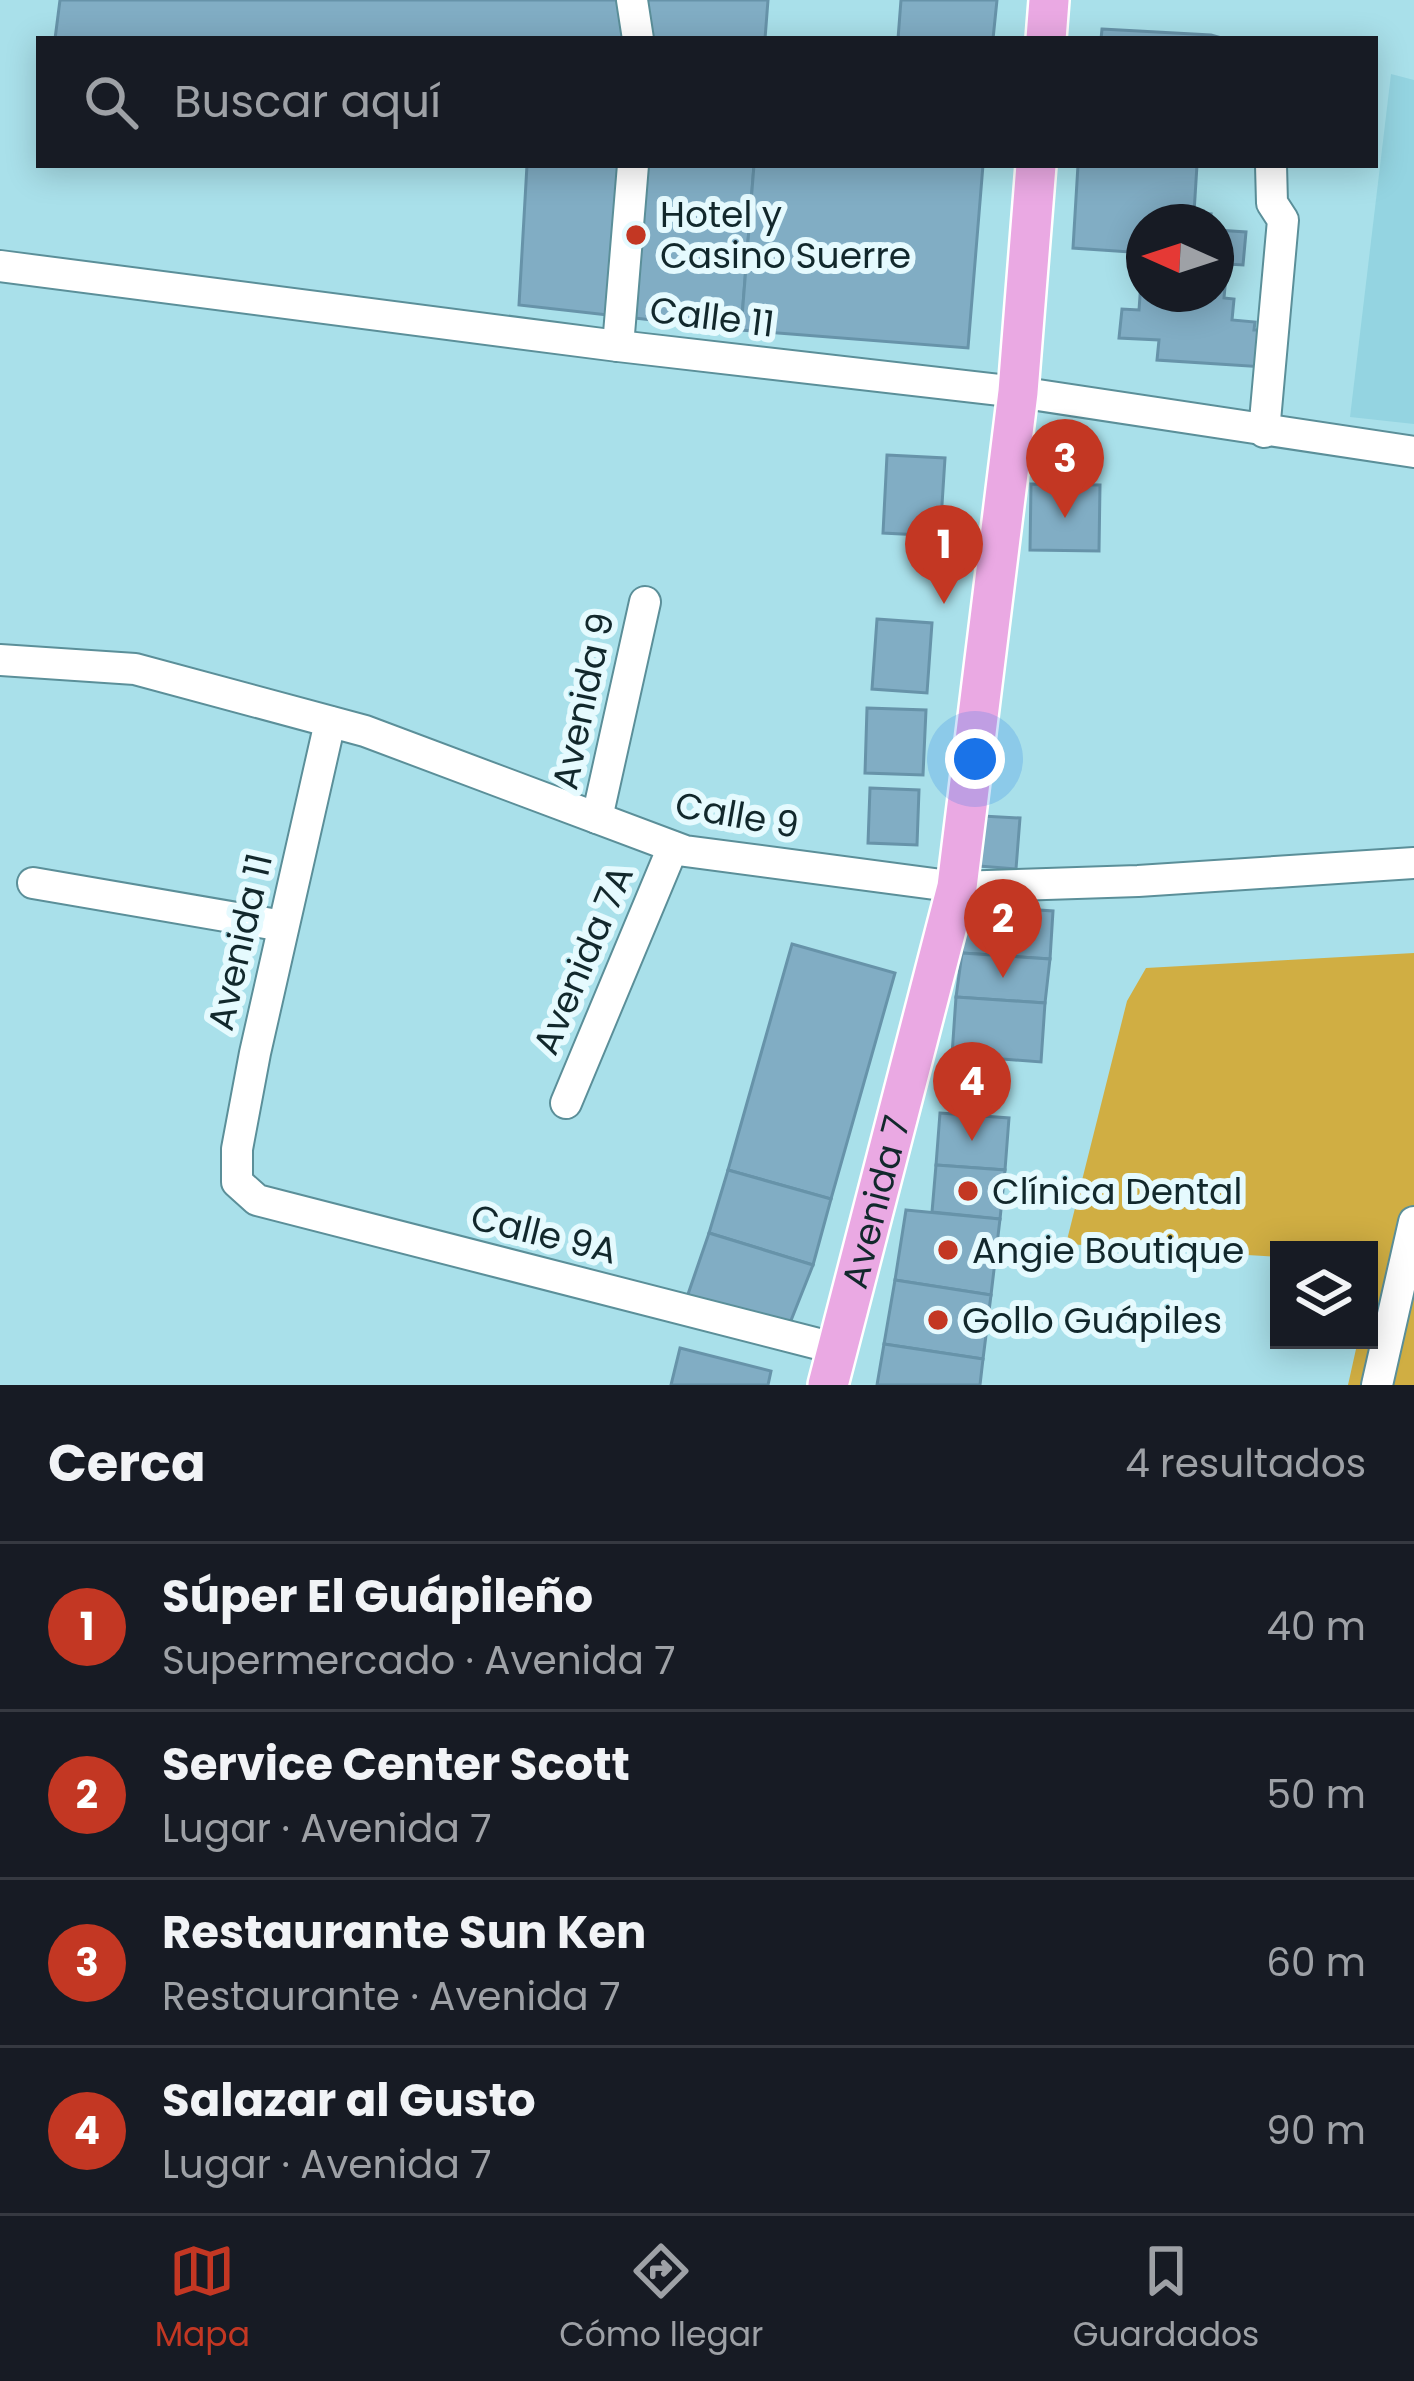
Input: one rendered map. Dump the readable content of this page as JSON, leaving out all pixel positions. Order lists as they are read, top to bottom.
{
  "streets": {
    "main road": ["Avenida 7"],
    "street": [
      "Calle 11",
      "Avenida 9",
      "Calle 9",
      "Avenida 11",
      "Avenida 7A",
      "Calle 9A"
    ]
  },
  "crossings": [
    ["Calle 11", "Avenida 7"],
    ["Avenida 9", "Calle 9"],
    ["Calle 9", "Avenida 11"],
    ["Calle 9", "Avenida 7A"],
    ["Calle 9", "Avenida 7"],
    ["Avenida 11", "Calle 9A"],
    ["Avenida 7", "Calle 9A"]
  ],
  "places": [
    "Hotel y Casino Suerre",
    "Clínica Dental",
    "Angie Boutique",
    "Gollo Guápiles"
  ],
  "north": "left",
  "page": {
    "search": "Buscar aquí",
    "pins": [
      "3",
      "1",
      "2",
      "4"
    ],
    "heading": ["Cerca", "4 resultados"],
    "list": [
      {
        "mark": "1",
        "name": "Súper El Guápileño",
        "note": "Supermercado · Avenida 7",
        "value": "40 m"
      },
      {
        "mark": "2",
        "name": "Service Center Scott",
        "note": "Lugar · Avenida 7",
        "value": "50 m"
      },
      {
        "mark": "3",
        "name": "Restaurante Sun Ken",
        "note": "Restaurante · Avenida 7",
        "value": "60 m"
      },
      {
        "mark": "4",
        "name": "Salazar al Gusto",
        "note": "Lugar · Avenida 7",
        "value": "90 m"
      }
    ],
    "nav": ["Mapa", "Cómo llegar", "Guardados"]
  }
}
